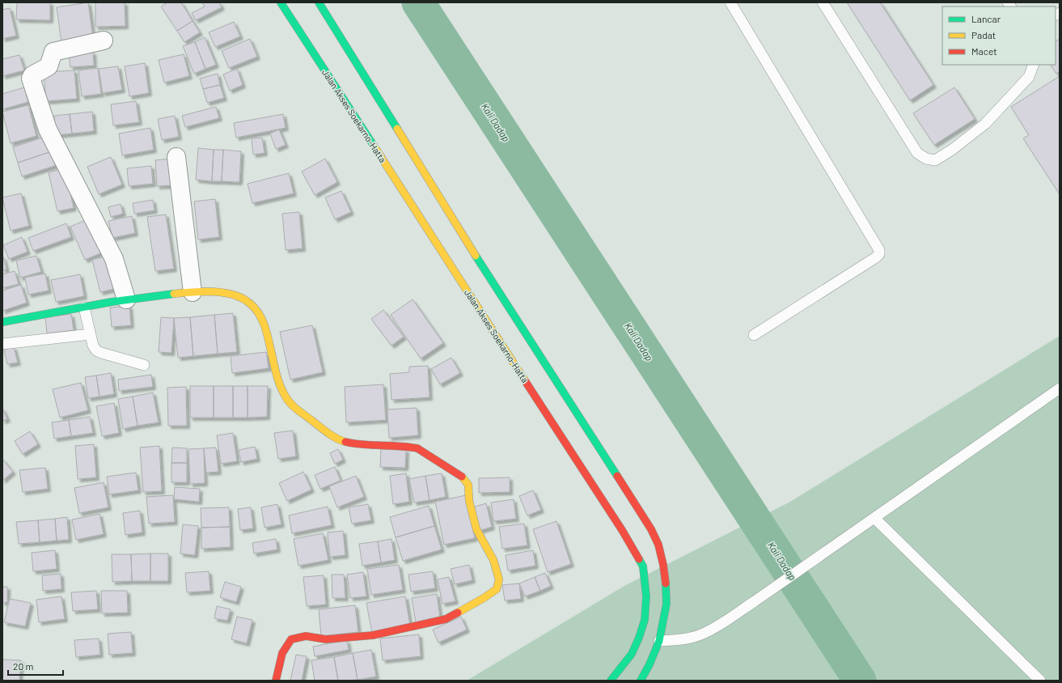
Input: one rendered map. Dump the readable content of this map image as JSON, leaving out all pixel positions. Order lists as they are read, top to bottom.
{
  "streets": {
    "main road": ["Jalan Akses Soekarno-Hatta"]
  },
  "water": ["Kali Dadap"],
  "legend": ["Lancar", "Padat", "Macet"],
  "scale_bar": "20 m"
}
